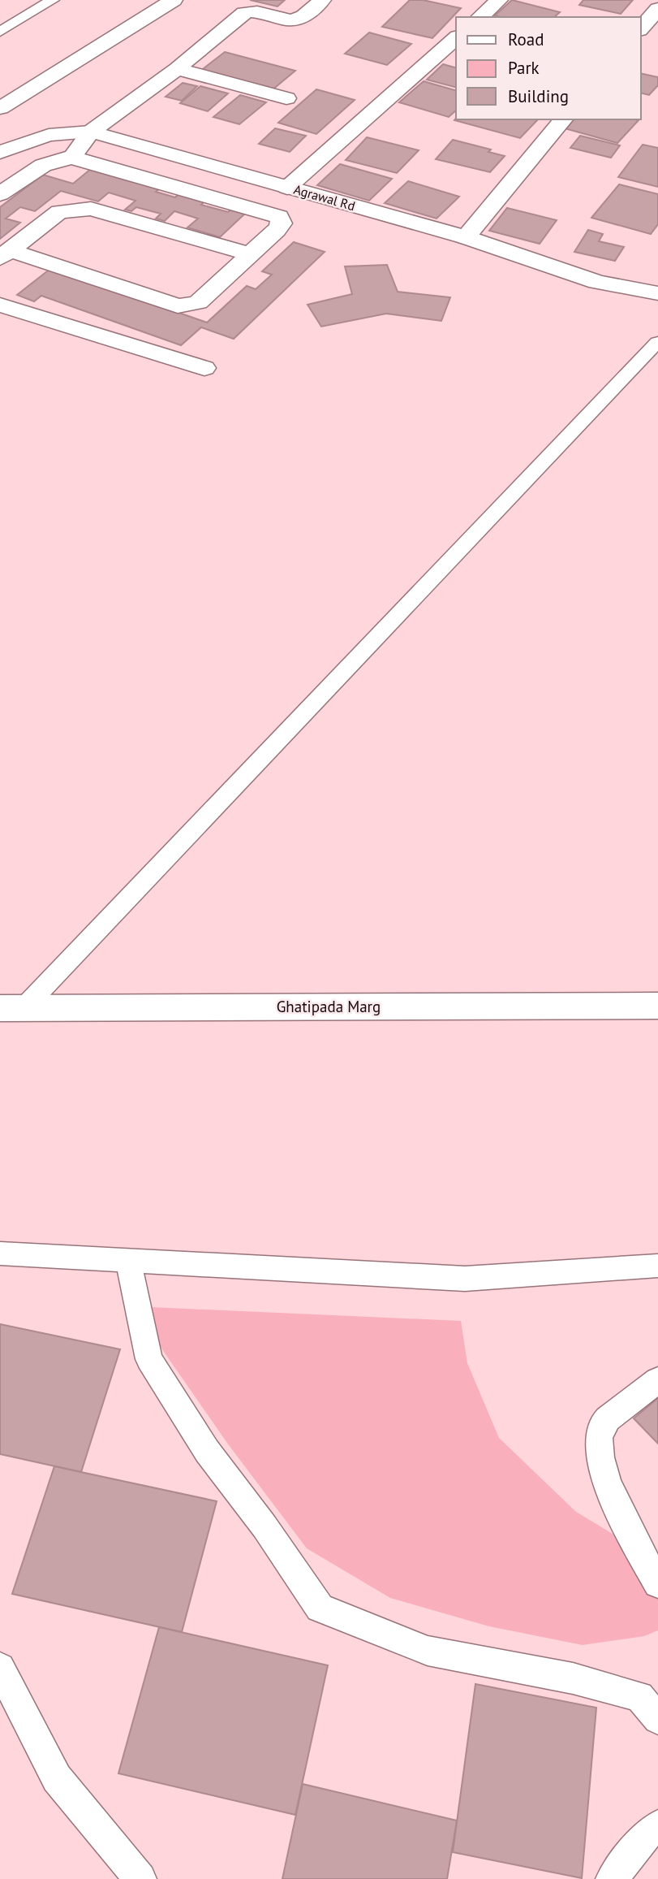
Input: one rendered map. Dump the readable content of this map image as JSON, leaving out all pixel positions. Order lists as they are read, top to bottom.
{
  "streets": {
    "street": ["Agrawal Rd", "Ghatipada Marg"]
  },
  "legend": ["Road", "Park", "Building"]
}
